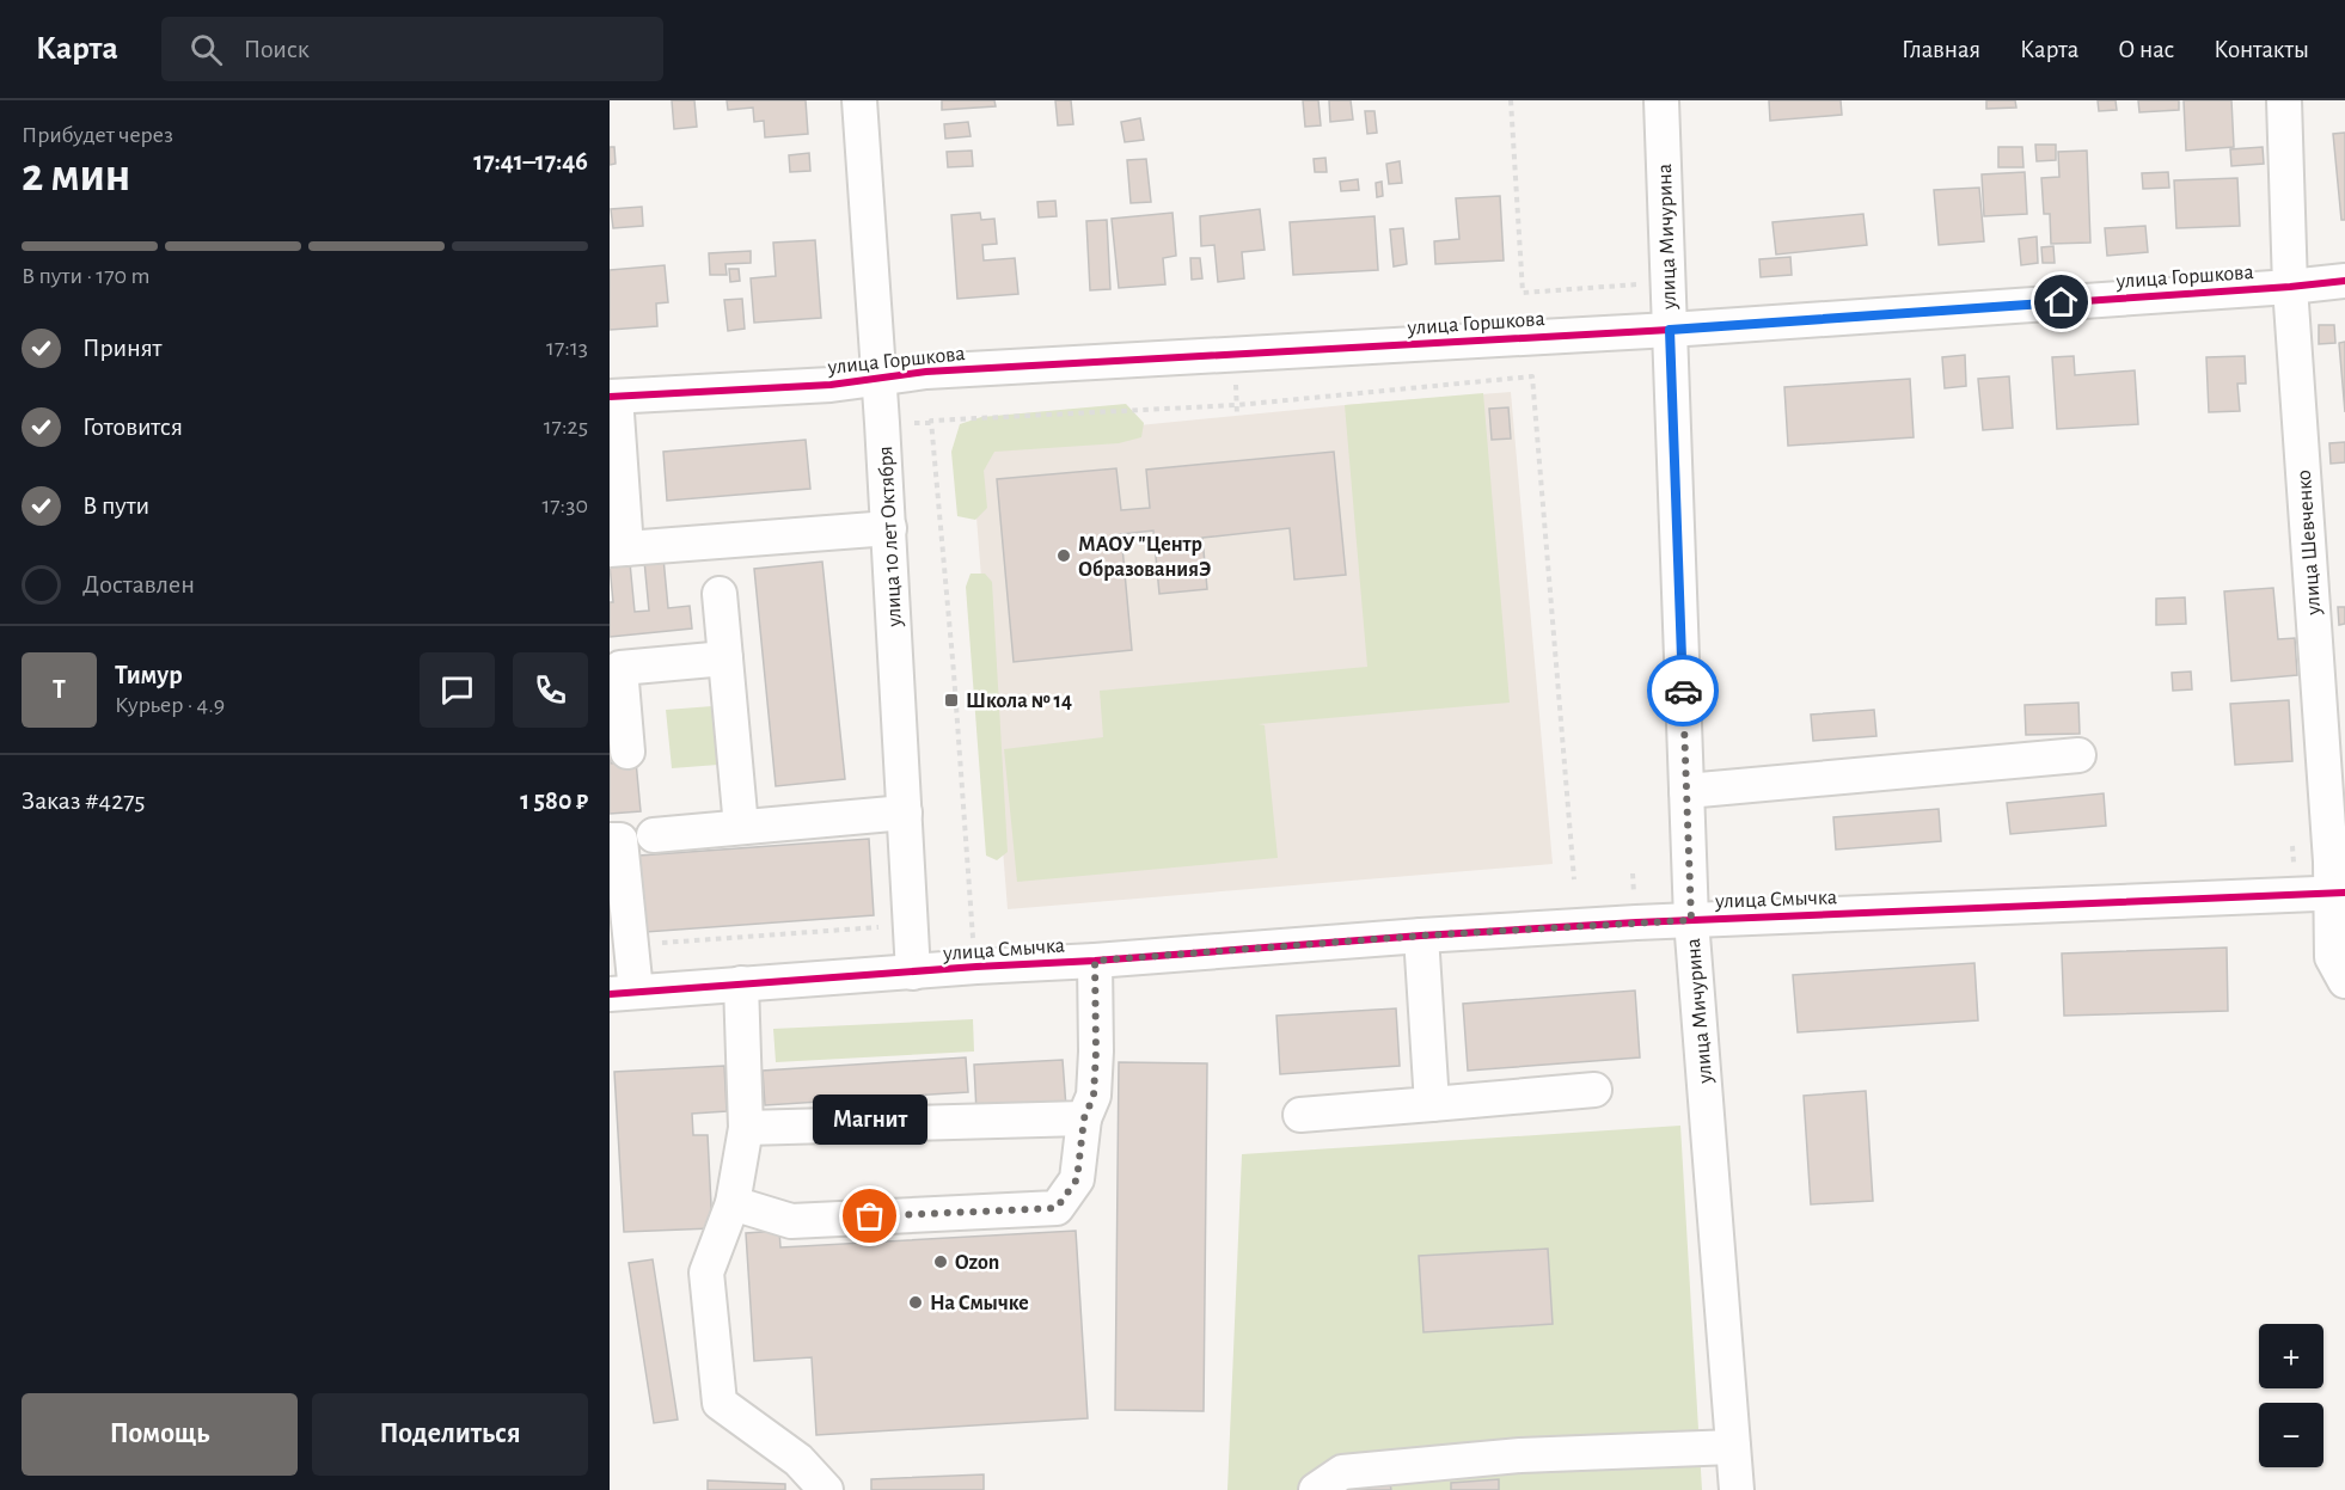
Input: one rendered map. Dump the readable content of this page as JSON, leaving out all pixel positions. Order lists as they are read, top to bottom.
{
  "streets": {
    "street": [
      "улица Мичурина",
      "улица Горшкова",
      "улица 10 лет Октября",
      "улица Шевченко",
      "улица Смычка"
    ]
  },
  "crossings": [
    ["улица Мичурина", "улица Горшкова"],
    ["улица Мичурина", "улица Смычка"],
    ["улица Горшкова", "улица 10 лет Октября"],
    ["улица Горшкова", "улица Шевченко"],
    ["улица 10 лет Октября", "улица Смычка"],
    ["улица Шевченко", "улица Смычка"]
  ],
  "places": {
    "other": [
      "МАОУ \"Центр ОбразованияЭ",
      "Магнит",
      "Ozon",
      "На Смычке"
    ],
    "transit": ["Школа № 14"]
  },
  "page": {
    "header": "Карта",
    "search": "Поиск",
    "nav": [
      "Главная",
      "Карта",
      "О нас",
      "Контакты"
    ],
    "heading": ["2 мин", "Прибудет через", "17:41–17:46"],
    "panel": [
      "Тимур",
      "Курьер · 4.9",
      "Заказ #4275",
      "1 580 ₽"
    ],
    "bar": "В пути · 170 m",
    "list": [
      ["Принят", "17:13"],
      ["Готовится", "17:25"],
      ["В пути", "17:30"],
      "Доставлен"
    ],
    "round": "Т",
    "bubble": "Магнит",
    "map_buttons": ["+", "−"],
    "buttons": ["Помощь", "Поделиться"]
  }
}
